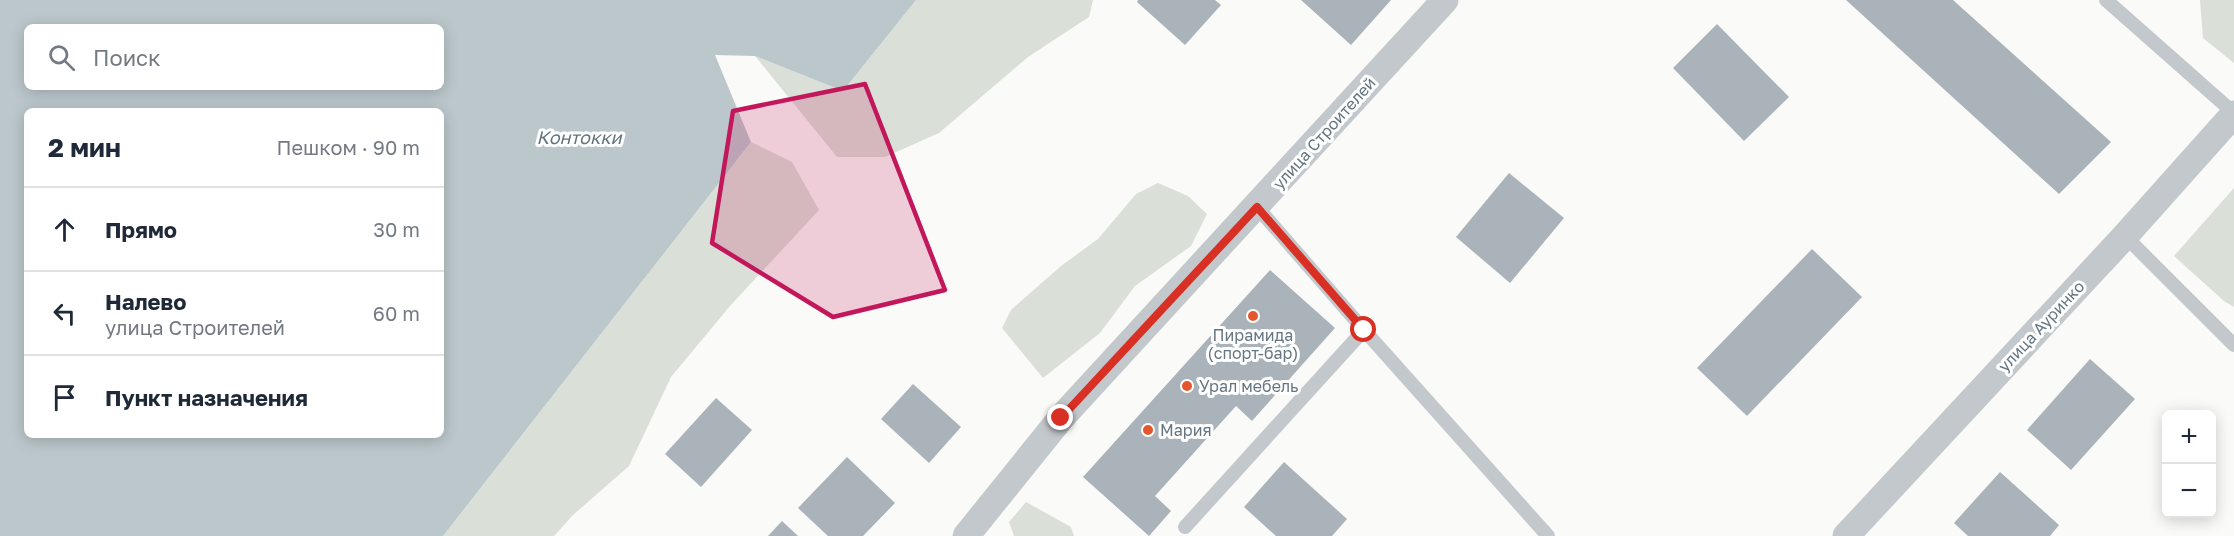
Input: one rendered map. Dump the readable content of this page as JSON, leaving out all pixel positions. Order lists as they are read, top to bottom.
{
  "streets": {
    "street": ["улица Строителей", "улица Ауринко"]
  },
  "water": ["Контокки"],
  "places": ["Пирамида (спорт-бар)", "Урал мебель", "Мария"],
  "page": {
    "search": "Поиск",
    "heading": ["2 мин", "Пешком · 90 m"],
    "list": [
      ["Прямо", "30 m"],
      ["Налево", "улица Строителей", "60 m"],
      "Пункт назначения"
    ],
    "map_buttons": ["+", "−"]
  }
}
